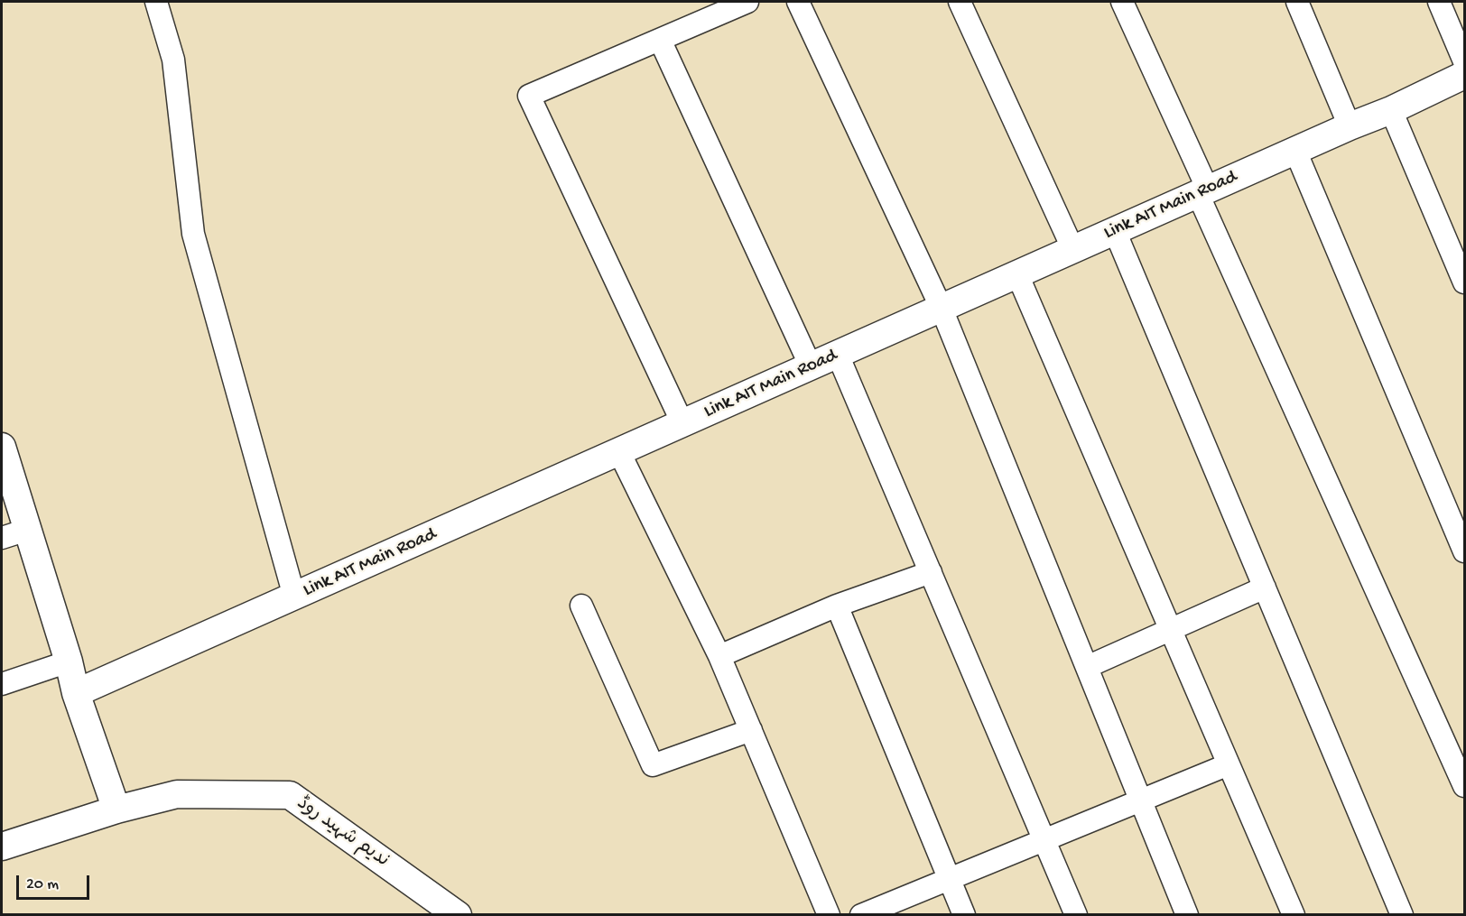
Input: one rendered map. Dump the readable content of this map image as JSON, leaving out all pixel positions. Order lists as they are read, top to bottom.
{
  "streets": {
    "street": ["Link AIT Main Road", "ندیم شہید روڈ"]
  },
  "scale_bar": "20 m"
}
